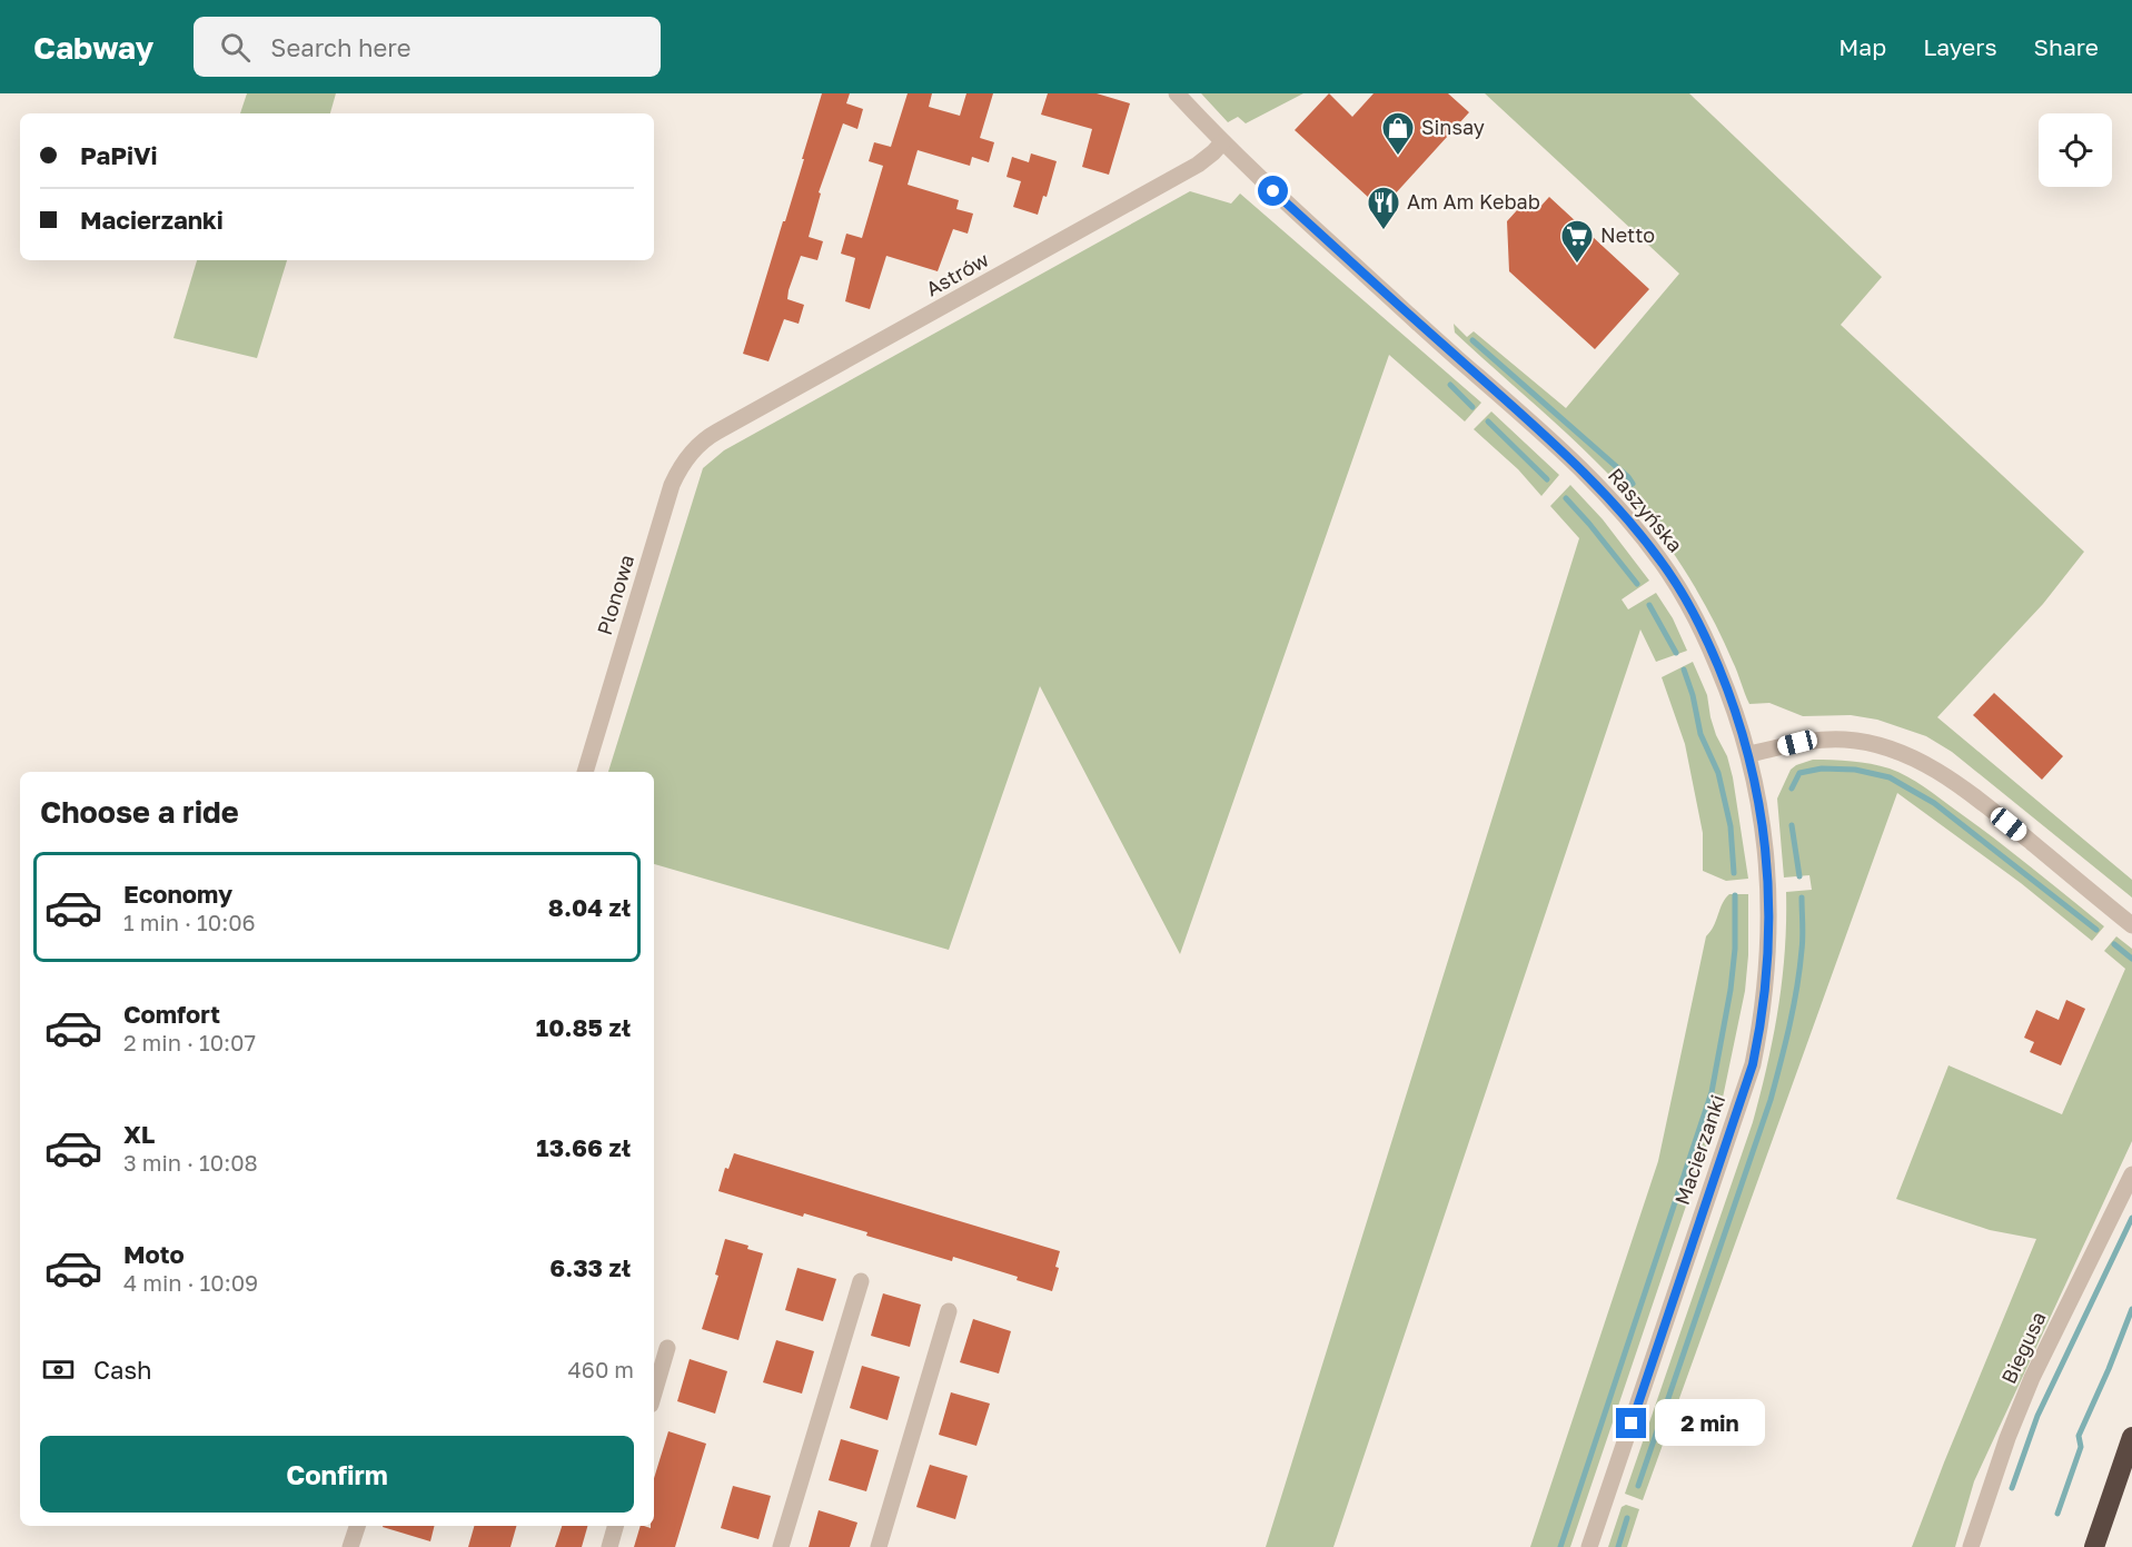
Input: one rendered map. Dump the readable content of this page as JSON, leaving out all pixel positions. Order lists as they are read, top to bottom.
{
  "streets": {
    "street": [
      "Astrów",
      "Raszyńska",
      "Plonowa",
      "Macierzanki",
      "Biegusa"
    ]
  },
  "crossings": [
    ["Astrów", "Raszyńska"],
    ["Astrów", "Plonowa"],
    ["Raszyńska", "Macierzanki"]
  ],
  "places": {
    "shop": ["Sinsay"],
    "restaurant": ["Am Am Kebab"],
    "supermarket": ["Netto"]
  },
  "page": {
    "header": "Cabway",
    "search": "Search here",
    "nav": ["Map", "Layers", "Share"],
    "banner": ["PaPiVi", "Macierzanki"],
    "heading": "Choose a ride",
    "list": [
      {
        "name": "Economy",
        "note": "1 min · 10:06",
        "value": "8.04 zł"
      },
      {
        "name": "Comfort",
        "note": "2 min · 10:07",
        "value": "10.85 zł"
      },
      {
        "name": "XL",
        "note": "3 min · 10:08",
        "value": "13.66 zł"
      },
      {
        "name": "Moto",
        "note": "4 min · 10:09",
        "value": "6.33 zł"
      }
    ],
    "pay": ["Cash", "460 m"],
    "bubble": "2 min",
    "buttons": "Confirm"
  }
}
